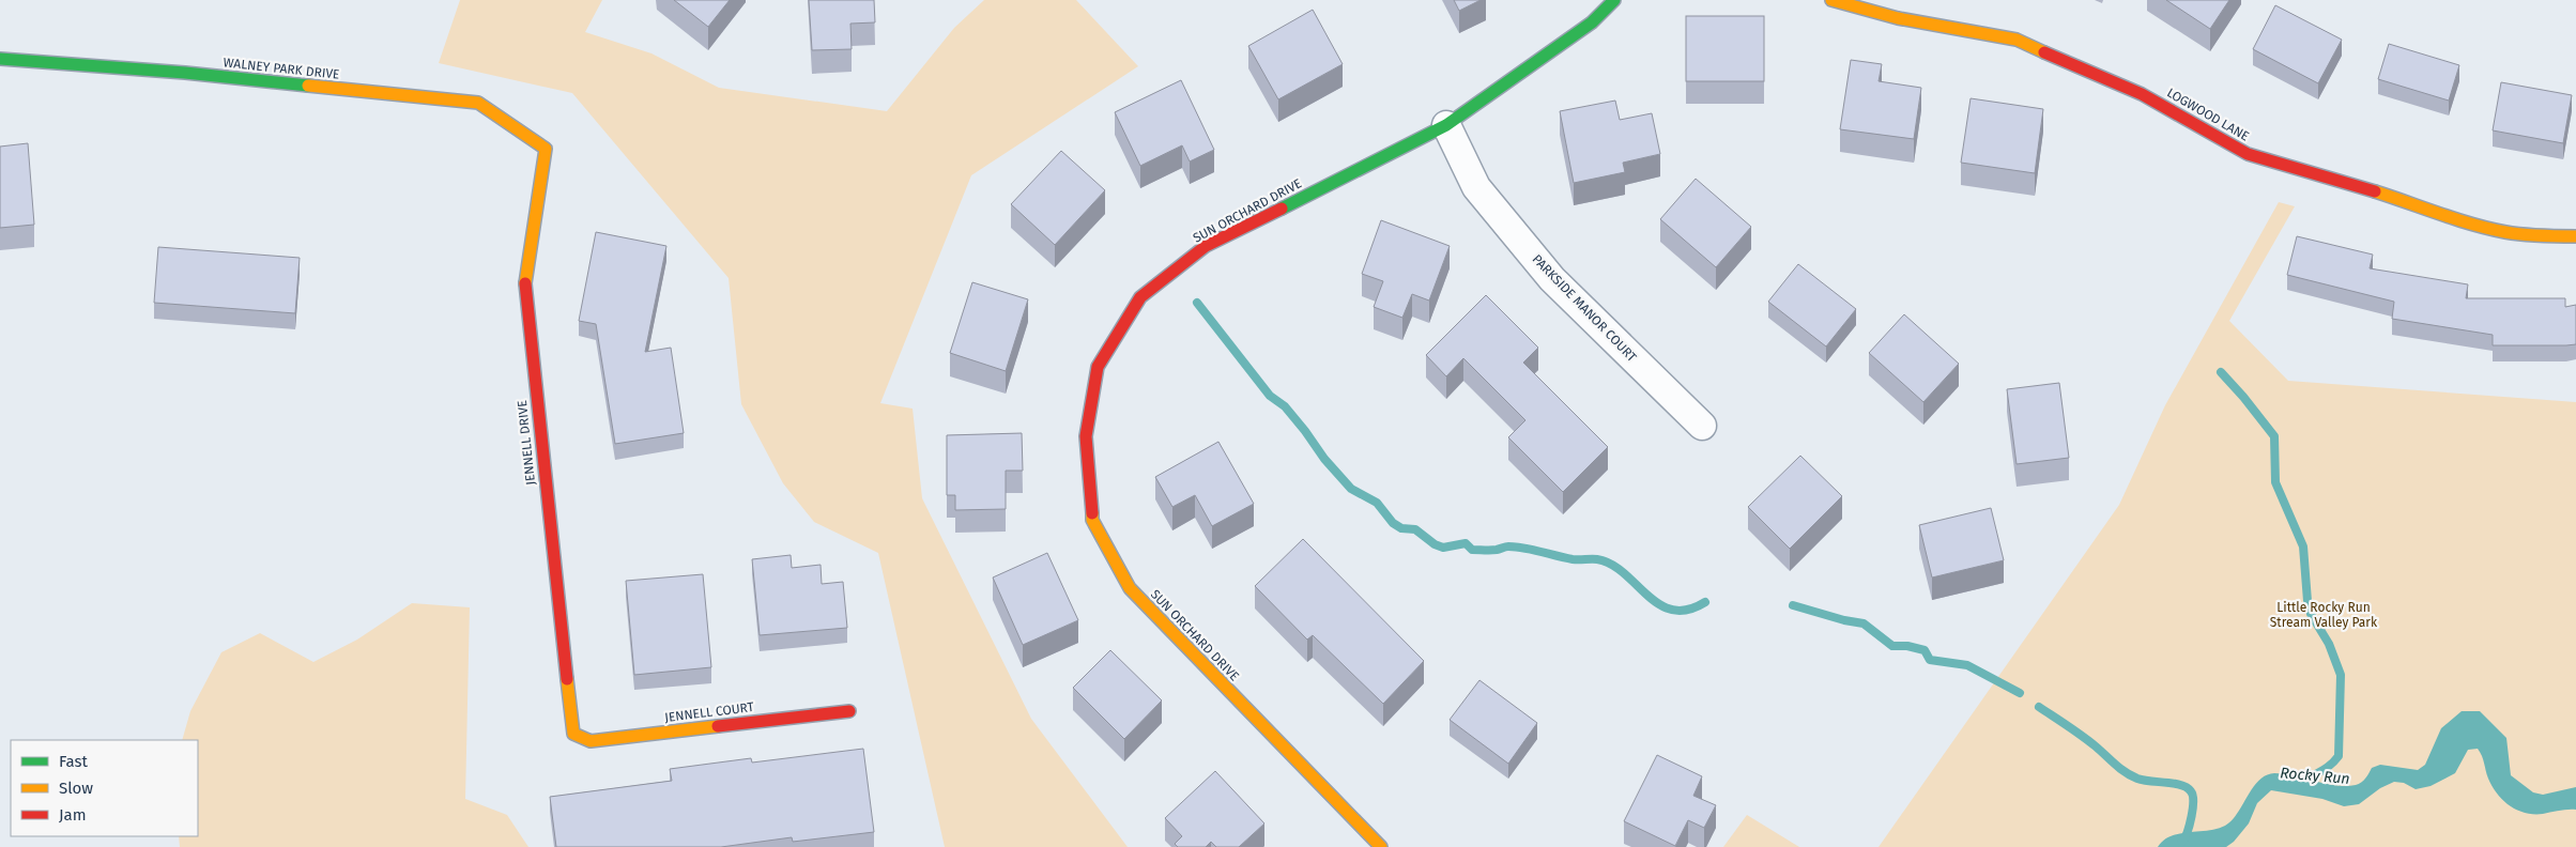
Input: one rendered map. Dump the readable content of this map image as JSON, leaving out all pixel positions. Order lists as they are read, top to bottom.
{
  "streets": {
    "street": [
      "WALNEY PARK DRIVE",
      "LOGWOOD LANE",
      "SUN ORCHARD DRIVE",
      "PARKSIDE MANOR COURT",
      "JENNELL DRIVE",
      "JENNELL COURT"
    ]
  },
  "crossings": [
    ["WALNEY PARK DRIVE", "JENNELL DRIVE"],
    ["SUN ORCHARD DRIVE", "PARKSIDE MANOR COURT"],
    ["JENNELL DRIVE", "JENNELL COURT"]
  ],
  "water": ["Rocky Run"],
  "parks": ["Little Rocky Run Stream Valley Park"],
  "legend": ["Fast", "Slow", "Jam"]
}
